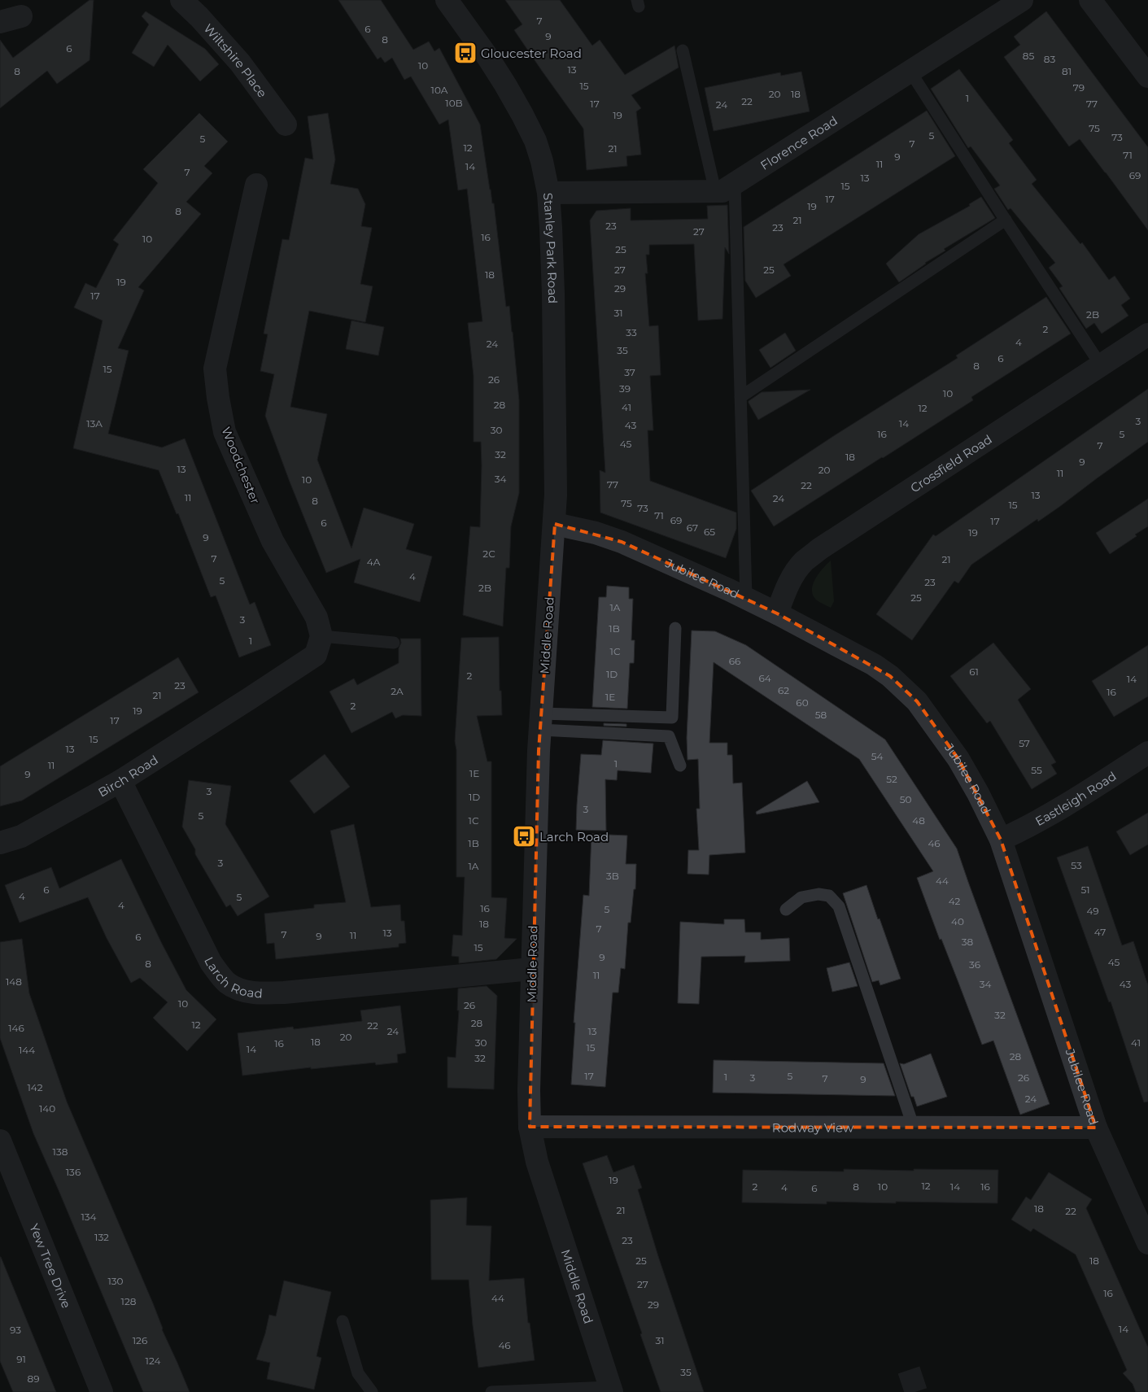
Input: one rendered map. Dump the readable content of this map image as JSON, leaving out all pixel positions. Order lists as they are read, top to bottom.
{
  "streets": {
    "street": [
      "Wiltshire Place",
      "Florence Road",
      "Stanley Park Road",
      "Crossfield Road",
      "Woodchester",
      "Jubilee Road",
      "Middle Road",
      "Birch Road",
      "Eastleigh Road",
      "Larch Road",
      "Rodway View",
      "Yew Tree Drive"
    ]
  },
  "crossings": [
    ["Stanley Park Road", "Jubilee Road"],
    ["Stanley Park Road", "Middle Road"],
    ["Crossfield Road", "Jubilee Road"],
    ["Woodchester", "Birch Road"],
    ["Jubilee Road", "Middle Road"],
    ["Jubilee Road", "Eastleigh Road"],
    ["Jubilee Road", "Rodway View"],
    ["Middle Road", "Larch Road"],
    ["Middle Road", "Rodway View"],
    ["Birch Road", "Larch Road"]
  ],
  "places": {
    "bus stop": ["Gloucester Road", "Larch Road"]
  },
  "house_numbers": [
    "7",
    "6",
    "9",
    "8",
    "6",
    "85",
    "83",
    "10",
    "13",
    "8",
    "81",
    "15",
    "79",
    "10A",
    "20",
    "18",
    "1",
    "22",
    "10B",
    "17",
    "77",
    "24",
    "19",
    "75",
    "5",
    "73",
    "5",
    "7",
    "12",
    "21",
    "71",
    "9",
    "11",
    "14",
    "7",
    "69",
    "13",
    "15",
    "17",
    "19",
    "8",
    "21",
    "23",
    "23",
    "27",
    "16",
    "10",
    "25",
    "27",
    "25",
    "18",
    "19",
    "29",
    "17",
    "31",
    "2B",
    "2",
    "33",
    "4",
    "24",
    "35",
    "6",
    "8",
    "15",
    "37",
    "26",
    "39",
    "10",
    "28",
    "41",
    "12",
    "3",
    "13A",
    "14",
    "43",
    "30",
    "16",
    "5",
    "45",
    "7",
    "32",
    "18",
    "9",
    "13",
    "20",
    "11",
    "34",
    "10",
    "77",
    "22",
    "13",
    "11",
    "24",
    "8",
    "75",
    "15",
    "73",
    "71",
    "69",
    "17",
    "6",
    "67",
    "65",
    "19",
    "9",
    "2C",
    "7",
    "21",
    "4A",
    "4",
    "5",
    "23",
    "2B",
    "25",
    "1A",
    "3",
    "1B",
    "1",
    "1C",
    "66",
    "61",
    "1D",
    "2",
    "64",
    "14",
    "23",
    "62",
    "2A",
    "16",
    "21",
    "1E",
    "60",
    "2",
    "19",
    "58",
    "17",
    "15",
    "57",
    "13",
    "54",
    "1",
    "11",
    "55",
    "1E",
    "9",
    "52",
    "3",
    "1D",
    "50",
    "3",
    "5",
    "1C",
    "48",
    "1B",
    "46",
    "3",
    "53",
    "1A",
    "3B",
    "44",
    "6",
    "51",
    "4",
    "5",
    "42",
    "4",
    "16",
    "5",
    "49",
    "40",
    "18",
    "7",
    "47",
    "13",
    "7",
    "11",
    "9",
    "6",
    "38",
    "15",
    "9",
    "45",
    "8",
    "36",
    "11",
    "148",
    "34",
    "43",
    "10",
    "26",
    "32",
    "28",
    "12",
    "22",
    "146",
    "24",
    "13",
    "20",
    "18",
    "30",
    "41",
    "16",
    "15",
    "14",
    "144",
    "28",
    "32",
    "17",
    "5",
    "1",
    "3",
    "26",
    "7",
    "9",
    "142",
    "24",
    "140",
    "138",
    "136",
    "19",
    "12",
    "2",
    "8",
    "10",
    "14",
    "16",
    "4",
    "6",
    "18",
    "21",
    "22",
    "134",
    "132",
    "23",
    "25",
    "18",
    "130",
    "27",
    "16",
    "44",
    "128",
    "29",
    "14",
    "93",
    "126",
    "31",
    "46",
    "91",
    "124",
    "35",
    "89"
  ]
}
